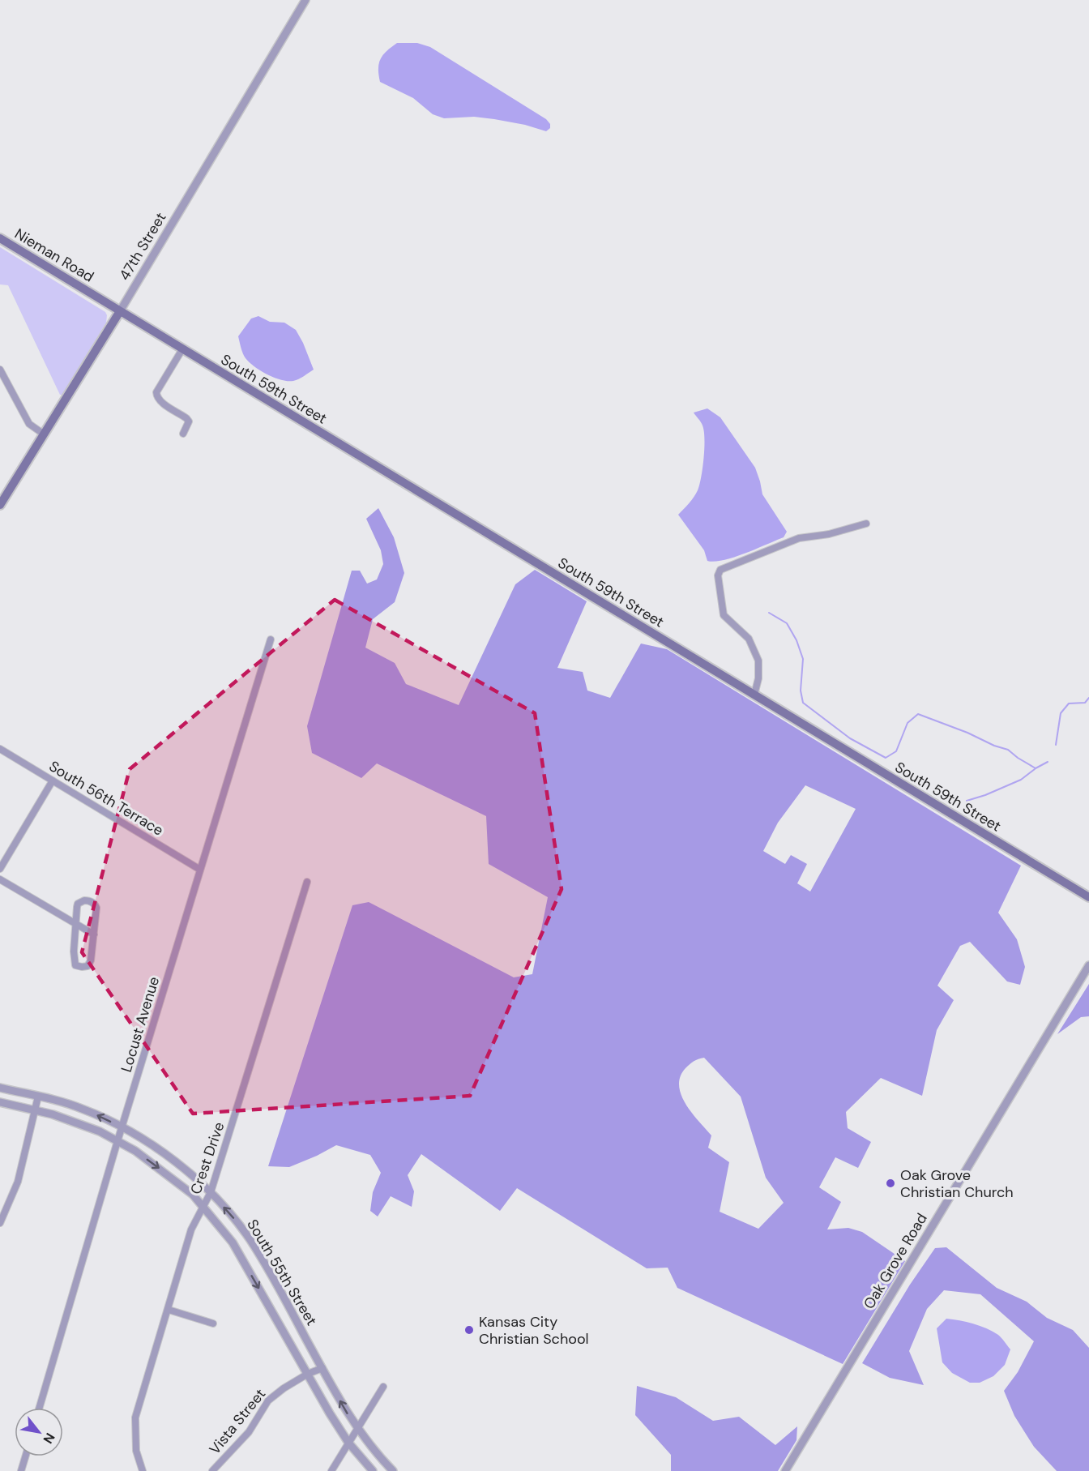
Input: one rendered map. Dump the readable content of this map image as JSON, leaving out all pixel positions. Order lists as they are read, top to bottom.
{
  "streets": {
    "main road": ["47th Street", "Nieman Road", "South 59th Street"],
    "street": [
      "South 56th Terrace",
      "Locust Avenue",
      "Crest Drive",
      "Oak Grove Road",
      "South 55th Street",
      "Vista Street"
    ]
  },
  "crossings": [
    ["47th Street", "Nieman Road"],
    ["47th Street", "South 59th Street"],
    ["Nieman Road", "South 59th Street"],
    ["South 56th Terrace", "Locust Avenue"],
    ["Locust Avenue", "South 55th Street"],
    ["Crest Drive", "South 55th Street"],
    ["South 55th Street", "Vista Street"]
  ],
  "places": ["Oak Grove Christian Church", "Kansas City Christian School"],
  "north": "bottom right"
}
